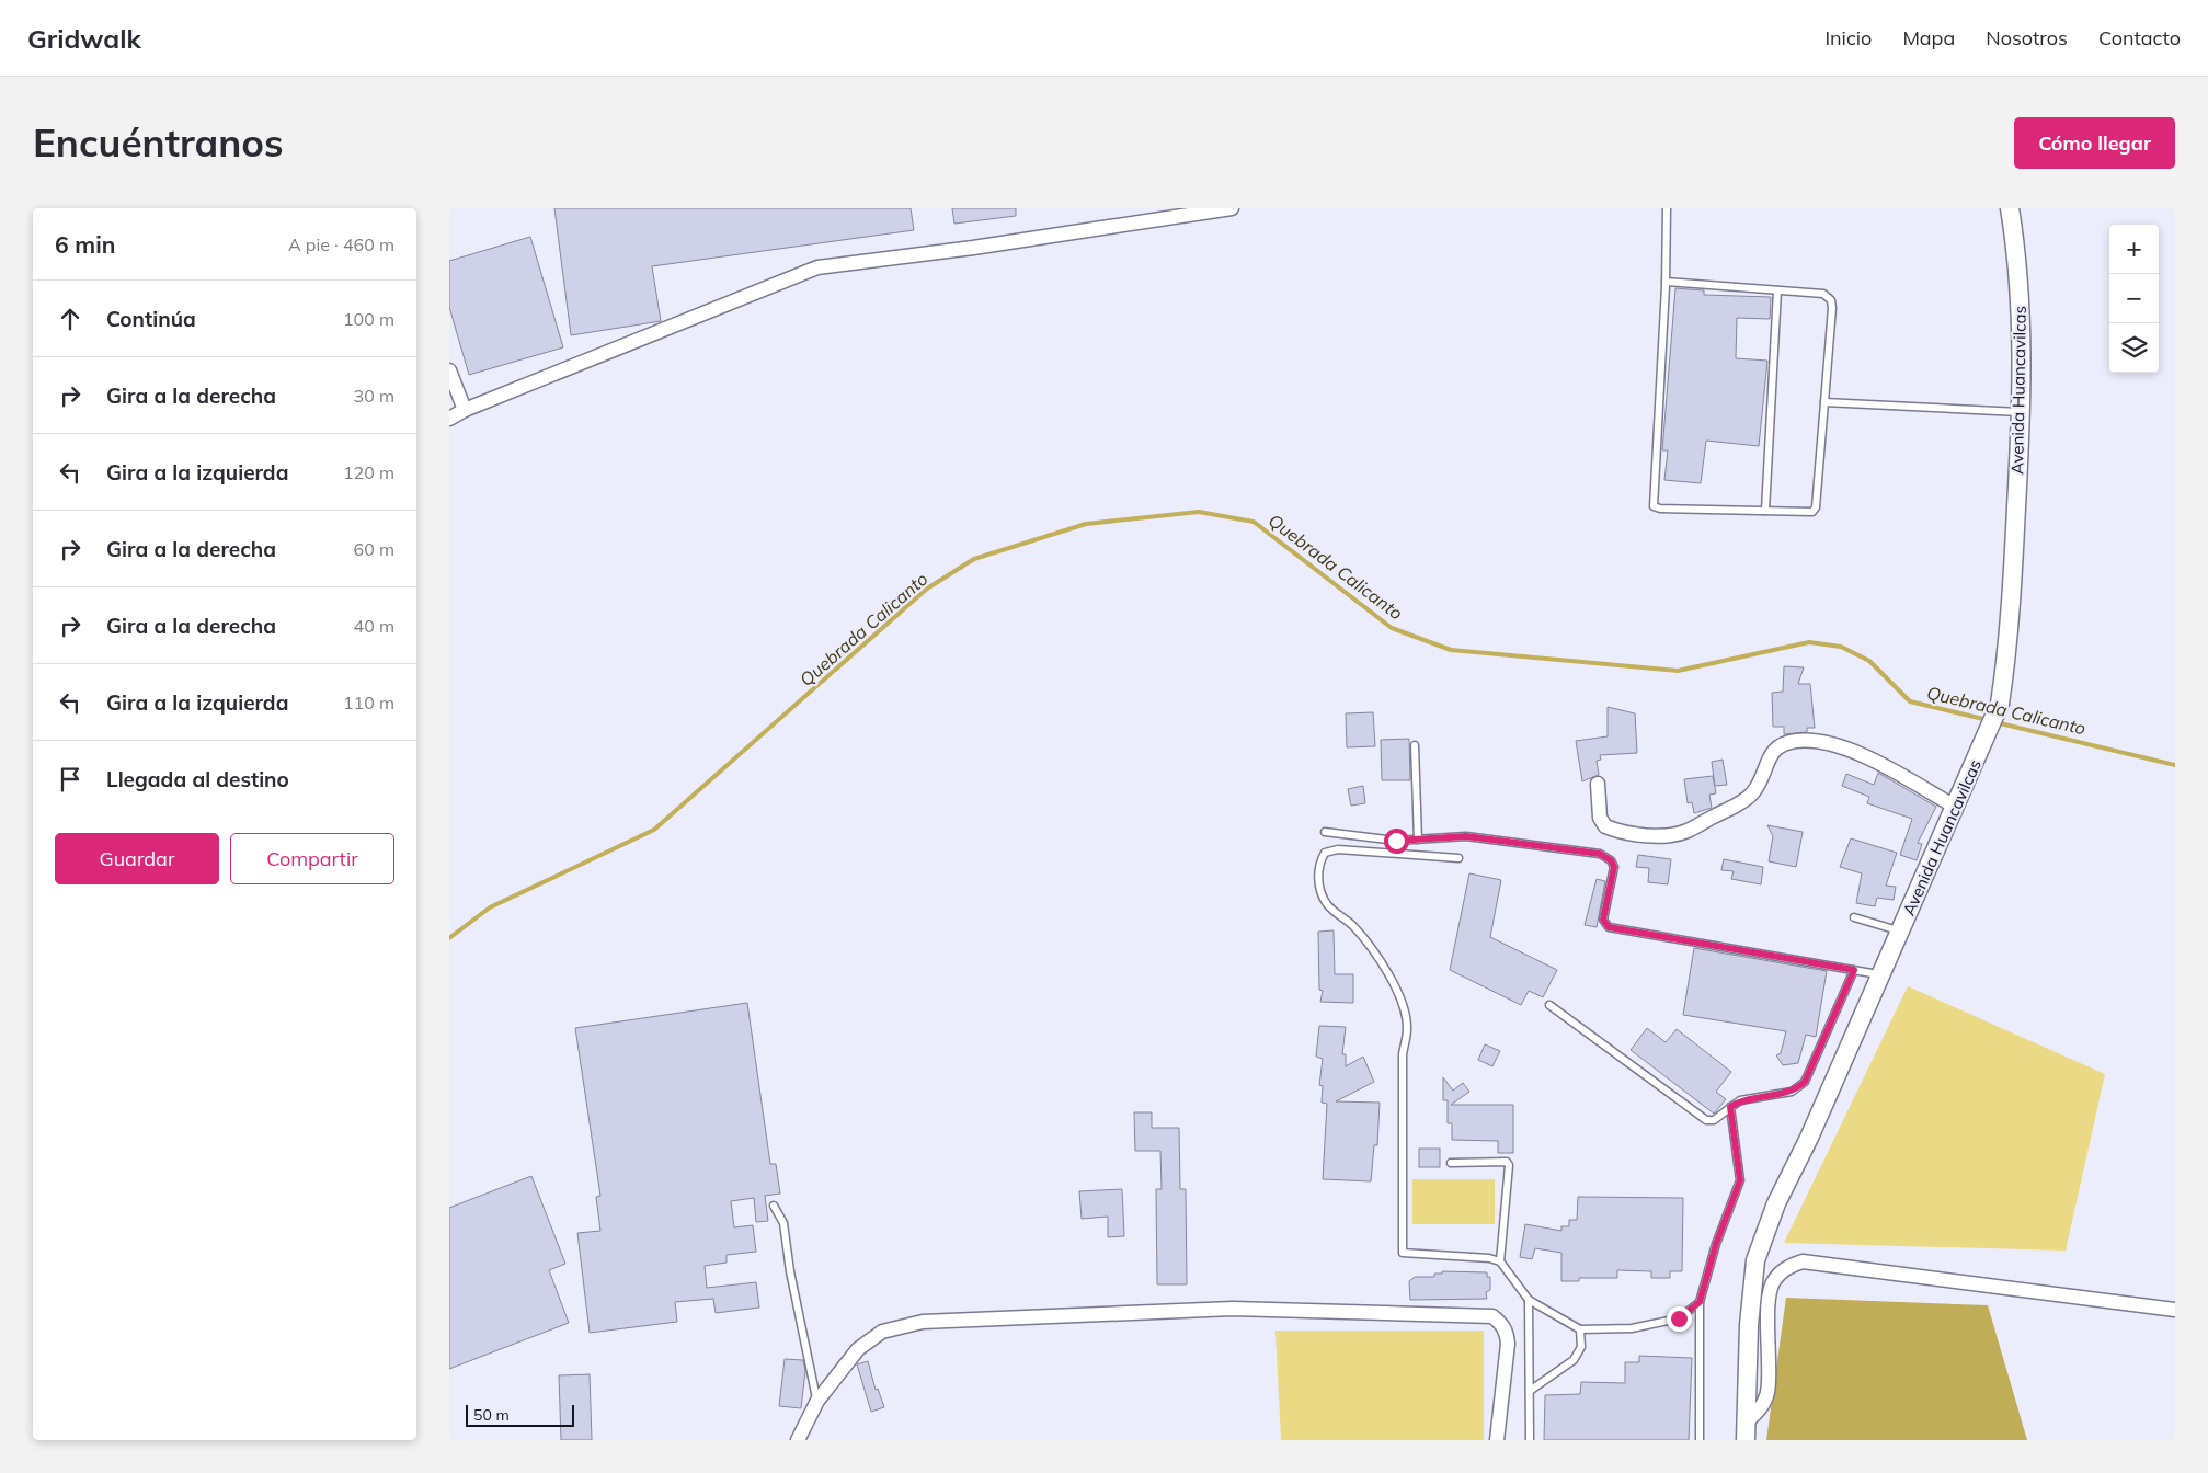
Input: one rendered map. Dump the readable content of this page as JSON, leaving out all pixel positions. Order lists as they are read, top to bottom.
{
  "streets": {
    "street": ["Avenida Huancavilcas"]
  },
  "water": ["Quebrada Calicanto"],
  "scale_bar": "50 m",
  "page": {
    "header": "Gridwalk",
    "nav": [
      "Inicio",
      "Mapa",
      "Nosotros",
      "Contacto"
    ],
    "buttons": [
      "Cómo llegar",
      ["Guardar", "Compartir"]
    ],
    "title": "Encuéntranos",
    "heading": ["6 min", "A pie · 460 m"],
    "map_buttons": ["+", "−"],
    "list": [
      ["Continúa", "100 m"],
      ["Gira a la derecha", "30 m"],
      ["Gira a la izquierda", "120 m"],
      ["Gira a la derecha", "60 m"],
      ["Gira a la derecha", "40 m"],
      ["Gira a la izquierda", "110 m"],
      "Llegada al destino"
    ],
    "scale": "50 m"
  }
}
